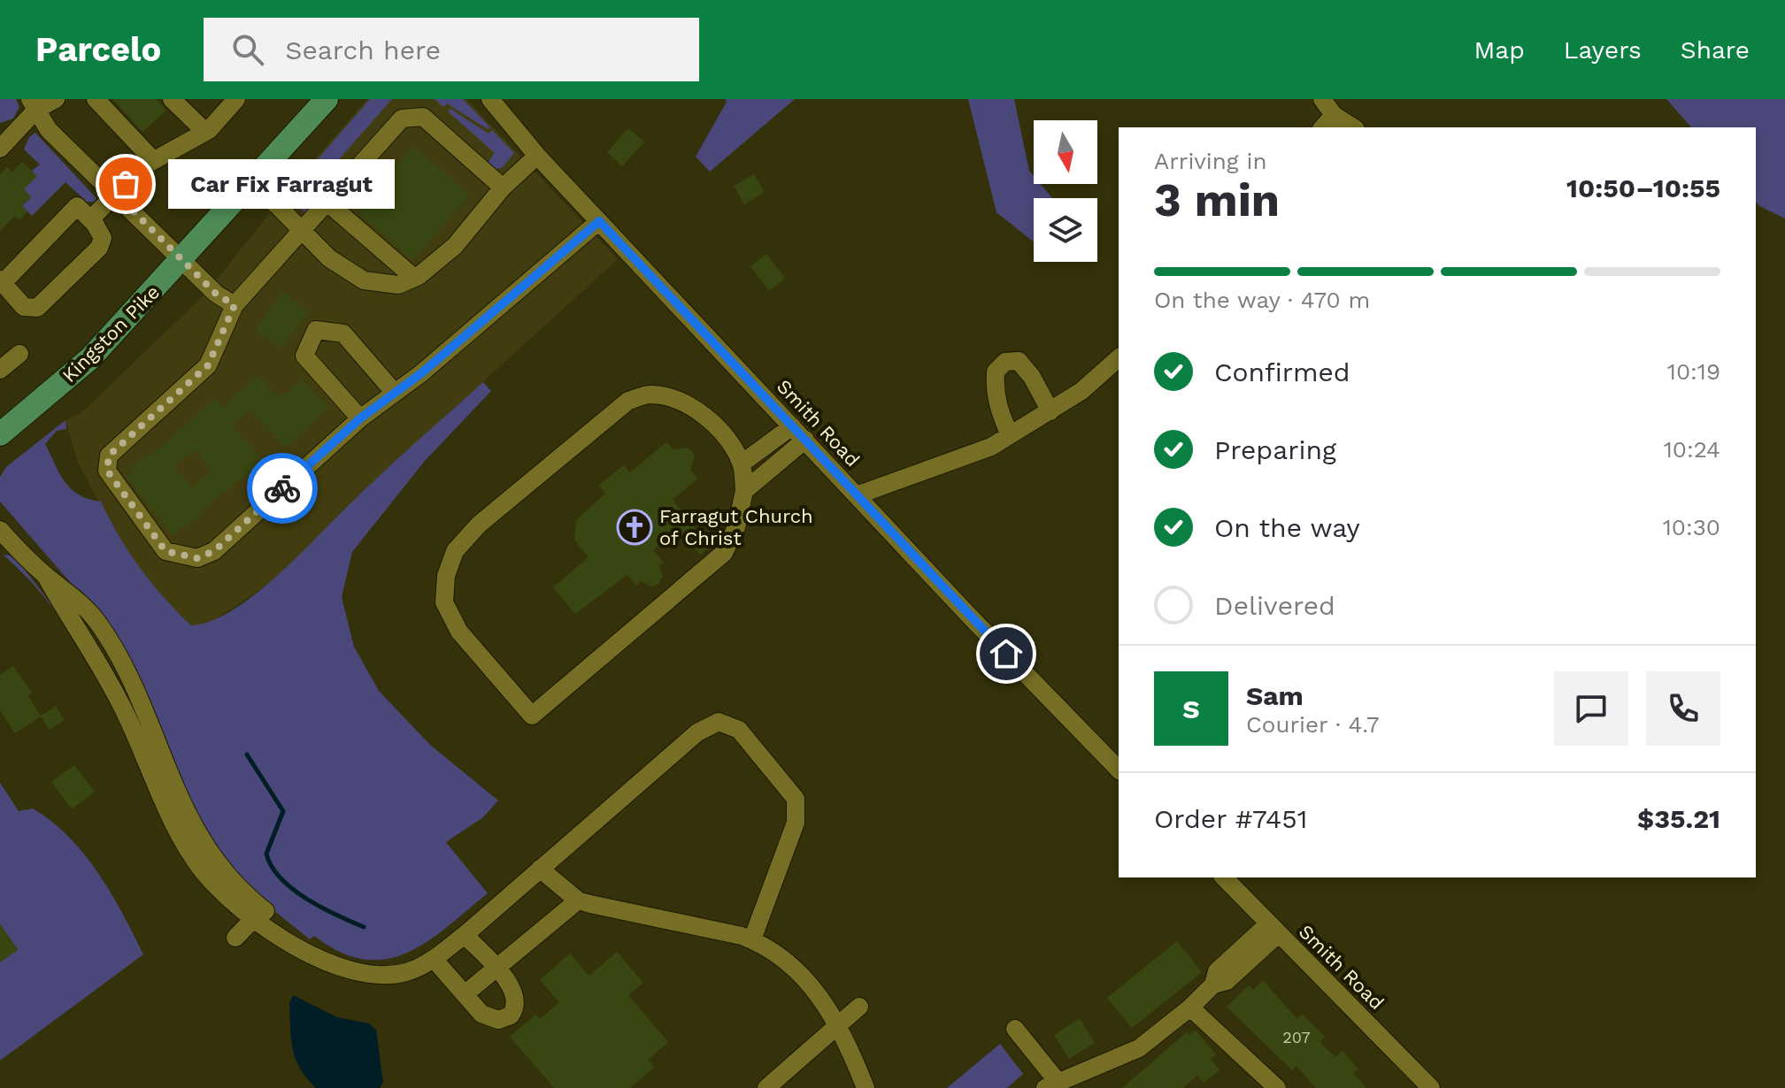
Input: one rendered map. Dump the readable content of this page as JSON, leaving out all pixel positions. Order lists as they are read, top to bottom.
{
  "streets": {
    "main road": ["Kingston Pike"],
    "street": ["Smith Road"]
  },
  "places": {
    "other": ["Car Fix Farragut"],
    "church": ["Farragut Church of Christ"]
  },
  "house_numbers": ["207"],
  "north": "bottom",
  "page": {
    "header": "Parcelo",
    "search": "Search here",
    "nav": ["Map", "Layers", "Share"],
    "heading": ["3 min", "Arriving in", "10:50–10:55"],
    "panel": [
      "Sam",
      "Courier · 4.7",
      "Order #7451",
      "$35.21"
    ],
    "bubble": "Car Fix Farragut",
    "bar": "On the way · 470 m",
    "list": [
      ["Confirmed", "10:19"],
      ["Preparing", "10:24"],
      ["On the way", "10:30"],
      "Delivered"
    ],
    "round": "S"
  }
}
